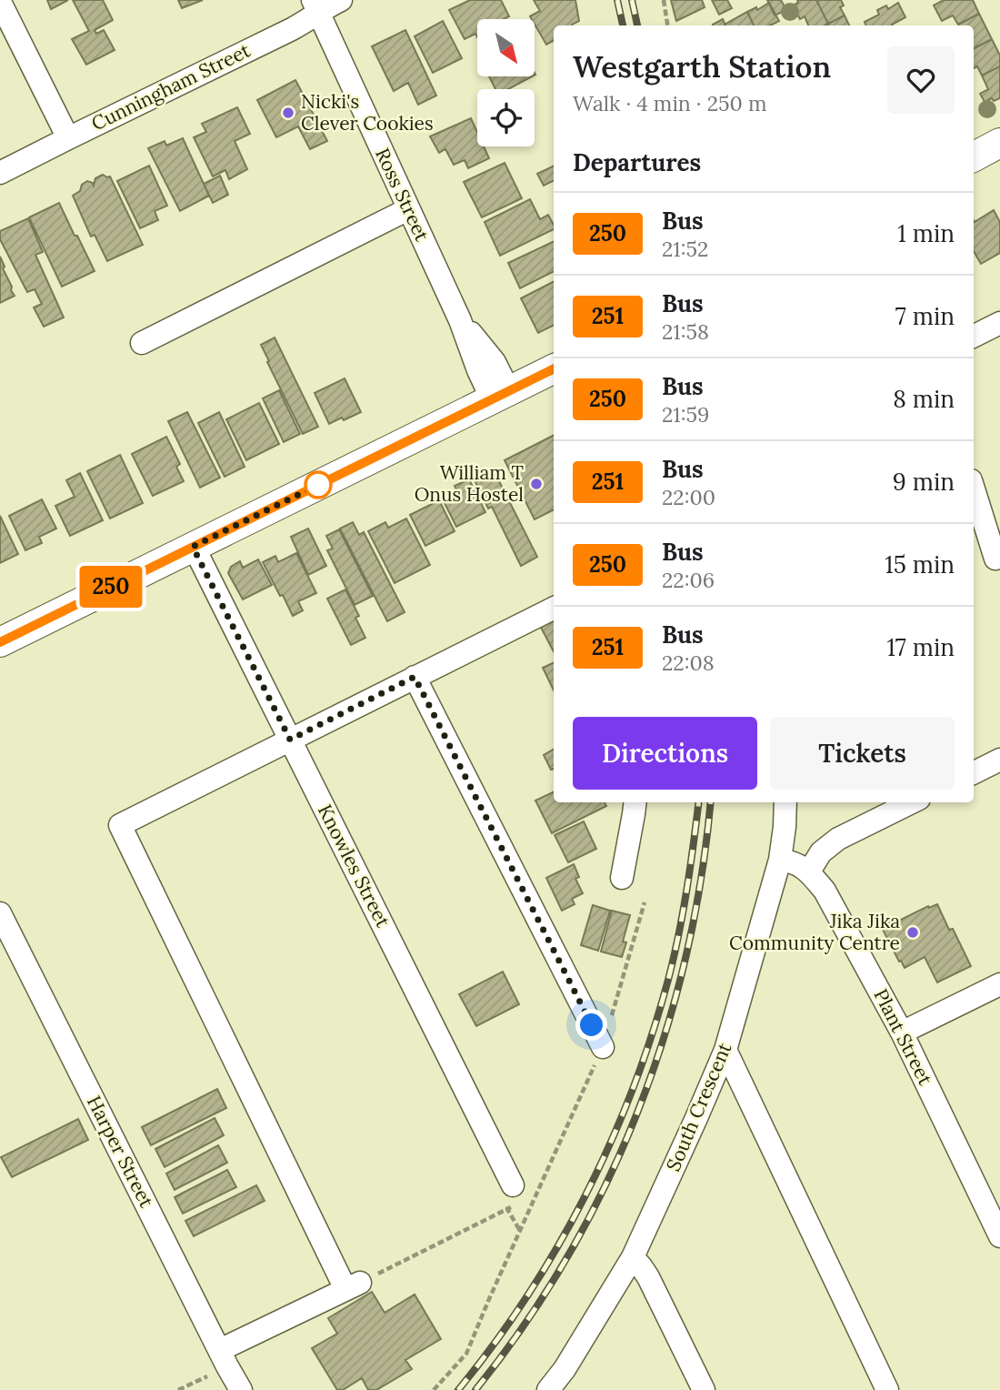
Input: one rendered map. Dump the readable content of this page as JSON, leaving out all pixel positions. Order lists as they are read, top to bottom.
{
  "streets": {
    "street": [
      "Cunningham Street",
      "Ross Street",
      "Knowles Street",
      "Plant Street",
      "South Crescent",
      "Harper Street"
    ]
  },
  "crossings": [
    ["Cunningham Street", "Ross Street"]
  ],
  "places": ["Nicki's Clever Cookies", "William T Onus Hostel", "Jika Jika Community Centre"],
  "lines": ["bus line 250"],
  "north": "bottom right",
  "page": {
    "on_map": "250",
    "heading": [
      ["Westgarth Station", "Walk · 4 min · 250 m"],
      "Departures"
    ],
    "list": [
      {
        "mark": "250",
        "name": "Bus",
        "note": "21:52",
        "value": "1 min"
      },
      {
        "mark": "251",
        "name": "Bus",
        "note": "21:58",
        "value": "7 min"
      },
      {
        "mark": "250",
        "name": "Bus",
        "note": "21:59",
        "value": "8 min"
      },
      {
        "mark": "251",
        "name": "Bus",
        "note": "22:00",
        "value": "9 min"
      },
      {
        "mark": "250",
        "name": "Bus",
        "note": "22:06",
        "value": "15 min"
      },
      {
        "mark": "251",
        "name": "Bus",
        "note": "22:08",
        "value": "17 min"
      }
    ],
    "buttons": ["Directions", "Tickets"]
  }
}
